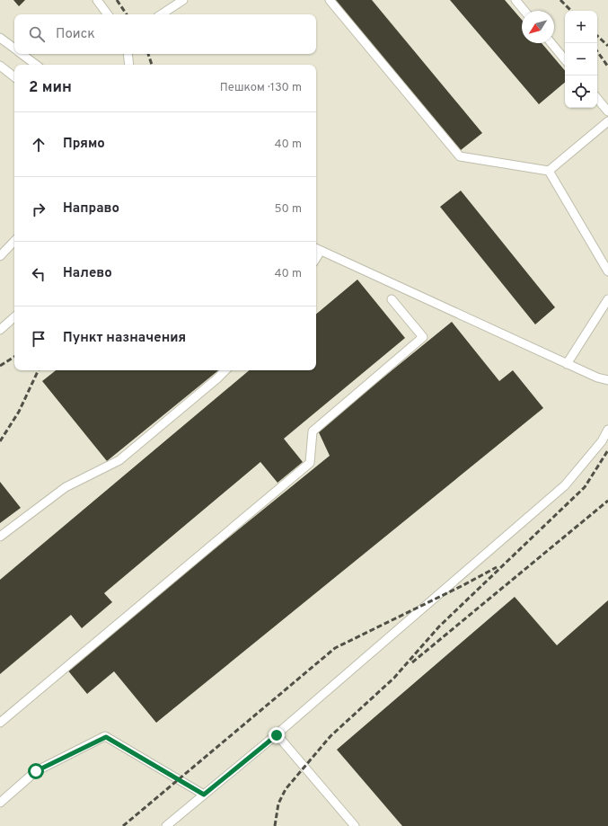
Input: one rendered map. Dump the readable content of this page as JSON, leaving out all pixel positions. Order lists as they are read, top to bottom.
{
  "north": "bottom left",
  "page": {
    "map_buttons": ["+", "−"],
    "search": "Поиск",
    "heading": ["2 мин", "Пешком · 130 m"],
    "list": [
      ["Прямо", "40 m"],
      ["Направо", "50 m"],
      ["Налево", "40 m"],
      "Пункт назначения"
    ]
  }
}
